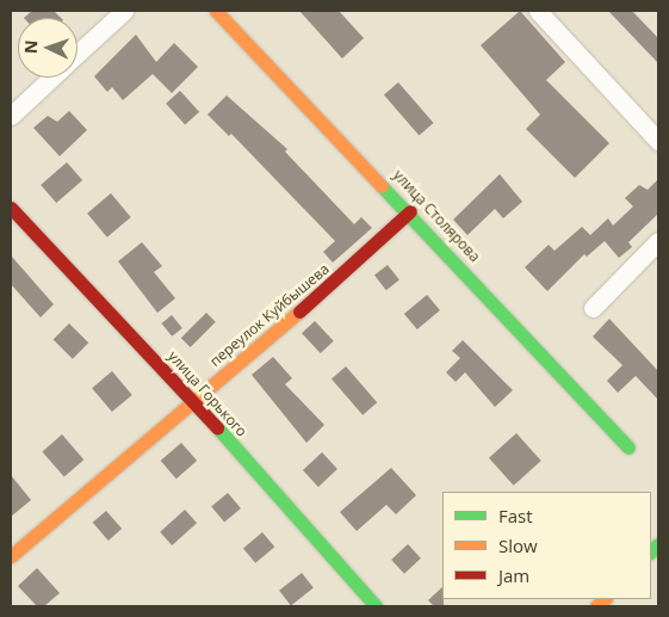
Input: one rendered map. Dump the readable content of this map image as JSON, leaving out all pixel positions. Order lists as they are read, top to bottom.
{
  "streets": {
    "street": ["улица Столярова", "переулок Куйбышева", "улица Горького"]
  },
  "crossings": [
    ["улица Столярова", "переулок Куйбышева"],
    ["переулок Куйбышева", "улица Горького"]
  ],
  "legend": ["Fast", "Slow", "Jam"],
  "north": "left"
}
